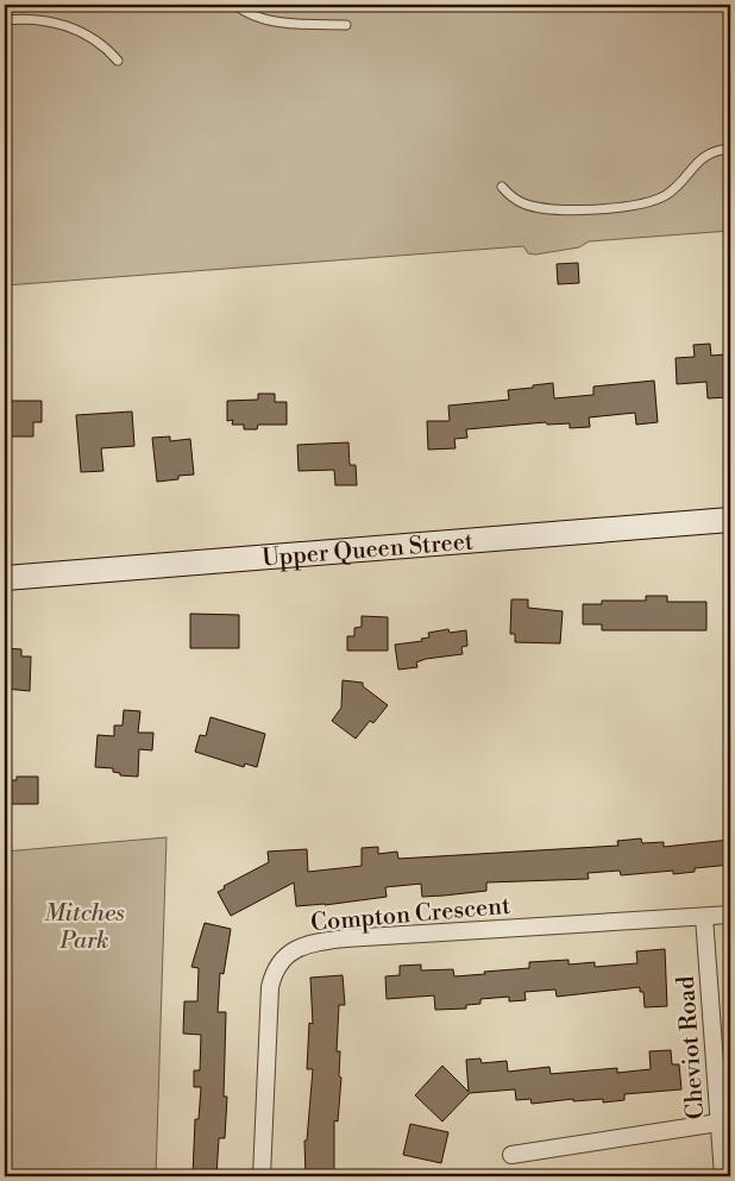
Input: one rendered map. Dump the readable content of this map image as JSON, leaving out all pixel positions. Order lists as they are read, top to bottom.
{
  "streets": {
    "street": ["Upper Queen Street", "Compton Crescent", "Cheviot Road"]
  },
  "crossings": [
    ["Compton Crescent", "Cheviot Road"]
  ],
  "parks": ["Mitches Park"]
}
